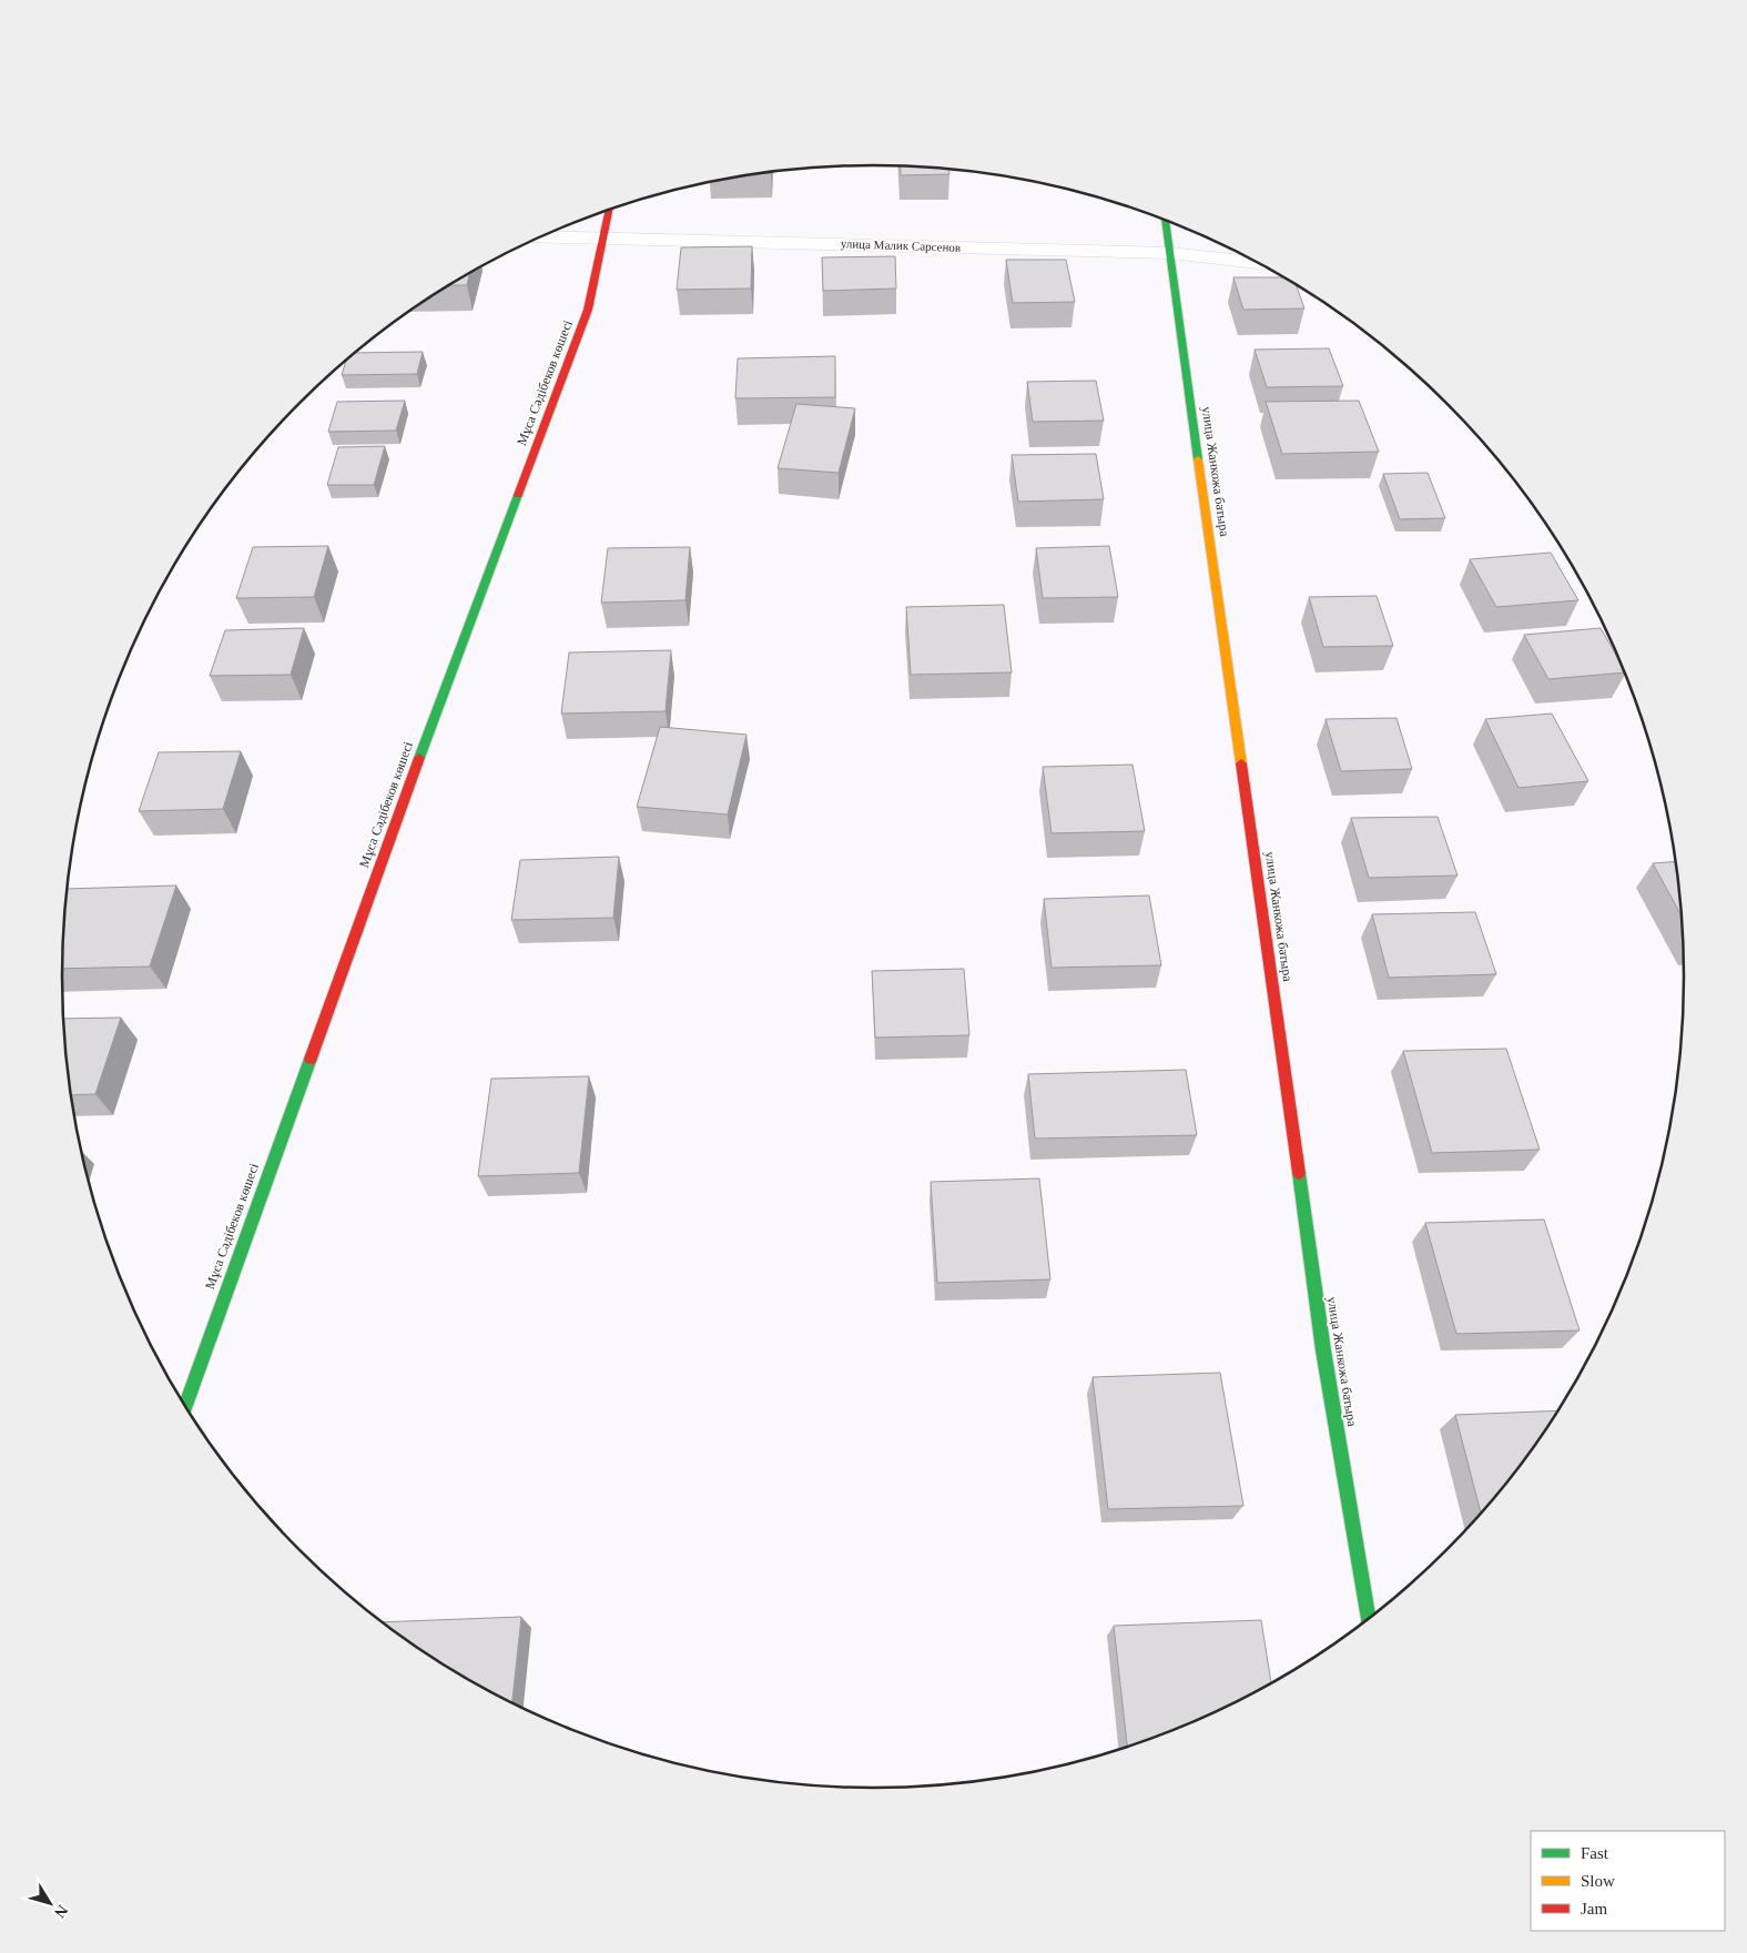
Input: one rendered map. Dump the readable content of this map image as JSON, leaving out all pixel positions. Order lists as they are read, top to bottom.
{
  "streets": {
    "street": ["улица Малик Сарсенов", "Мұса Сәдібеков көшесі", "улица Жанкожа батыра"]
  },
  "crossings": [
    ["улица Малик Сарсенов", "Мұса Сәдібеков көшесі"],
    ["улица Малик Сарсенов", "улица Жанкожа батыра"]
  ],
  "legend": ["Fast", "Slow", "Jam"],
  "north": "bottom right"
}
